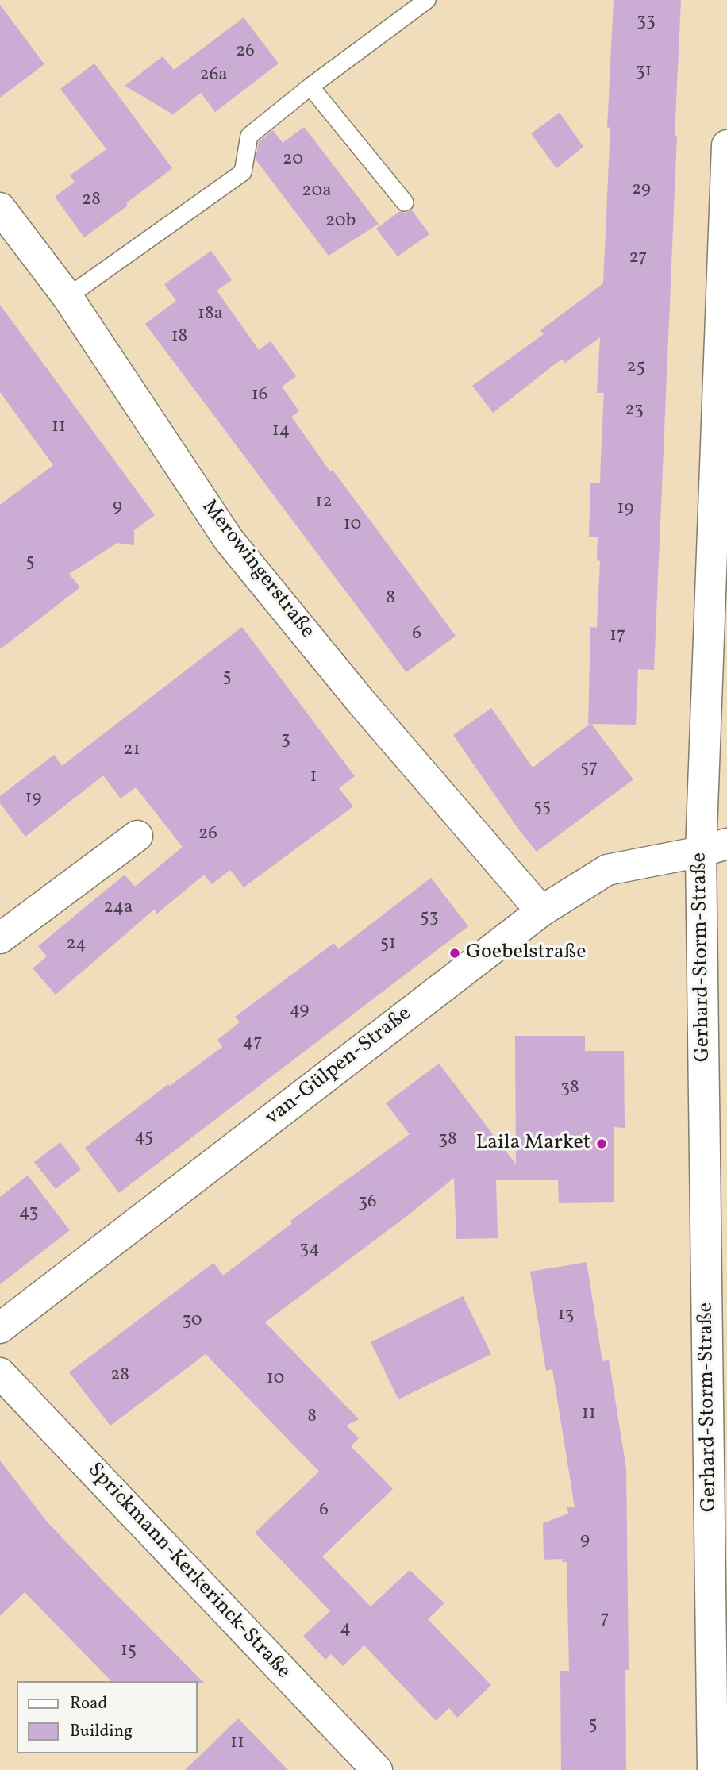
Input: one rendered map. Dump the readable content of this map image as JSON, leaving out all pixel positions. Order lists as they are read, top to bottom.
{
  "streets": {
    "street": [
      "Merowingerstraße",
      "Gerhard-Storm-Straße",
      "van-Gülpen-Straße",
      "Sprickmann-Kerkerinck-Straße"
    ]
  },
  "crossings": [
    ["Merowingerstraße", "van-Gülpen-Straße"],
    ["Gerhard-Storm-Straße", "van-Gülpen-Straße"]
  ],
  "places": ["Goebelstraße", "Laila Market"],
  "house_numbers": [
    "33",
    "26",
    "31",
    "26a",
    "20",
    "29",
    "20a",
    "28",
    "20b",
    "27",
    "18a",
    "18",
    "25",
    "16",
    "23",
    "11",
    "14",
    "12",
    "9",
    "19",
    "10",
    "5",
    "8",
    "6",
    "17",
    "5",
    "3",
    "21",
    "57",
    "1",
    "19",
    "55",
    "26",
    "24a",
    "53",
    "51",
    "24",
    "49",
    "47",
    "38",
    "45",
    "38",
    "36",
    "43",
    "34",
    "13",
    "30",
    "28",
    "10",
    "11",
    "8",
    "6",
    "9",
    "7",
    "4",
    "15",
    "5",
    "11"
  ],
  "legend": ["Road", "Building"]
}
